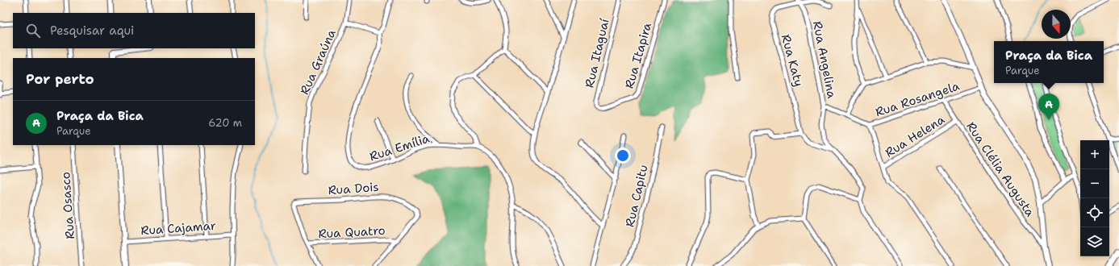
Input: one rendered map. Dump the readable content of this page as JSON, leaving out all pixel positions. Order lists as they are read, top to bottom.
{
  "streets": {
    "street": [
      "Rua Itaguaí",
      "Rua Itapira",
      "Rua Angelina",
      "Rua Katy",
      "Rua Graúna",
      "Rua Rosangela",
      "Rua Helena",
      "Rua Emília",
      "Rua Clélia Augusta",
      "Rua Dois",
      "Rua Capitu",
      "Rua Osasco",
      "Rua Cajamar",
      "Rua Quatro"
    ]
  },
  "crossings": [
    ["Rua Itaguaí", "Rua Itapira"],
    ["Rua Angelina", "Rua Katy"],
    ["Rua Angelina", "Rua Rosangela"],
    ["Rua Rosangela", "Rua Clélia Augusta"],
    ["Rua Helena", "Rua Clélia Augusta"],
    ["Rua Dois", "Rua Quatro"]
  ],
  "north": "bottom",
  "page": {
    "search": "Pesquisar aqui",
    "popup": ["Praça da Bica", "Parque"],
    "heading": "Por perto",
    "pins": "A",
    "list": [
      {
        "mark": "A",
        "name": "Praça da Bica",
        "note": "Parque",
        "value": "620 m"
      }
    ],
    "map_buttons": ["+", "−"]
  }
}
